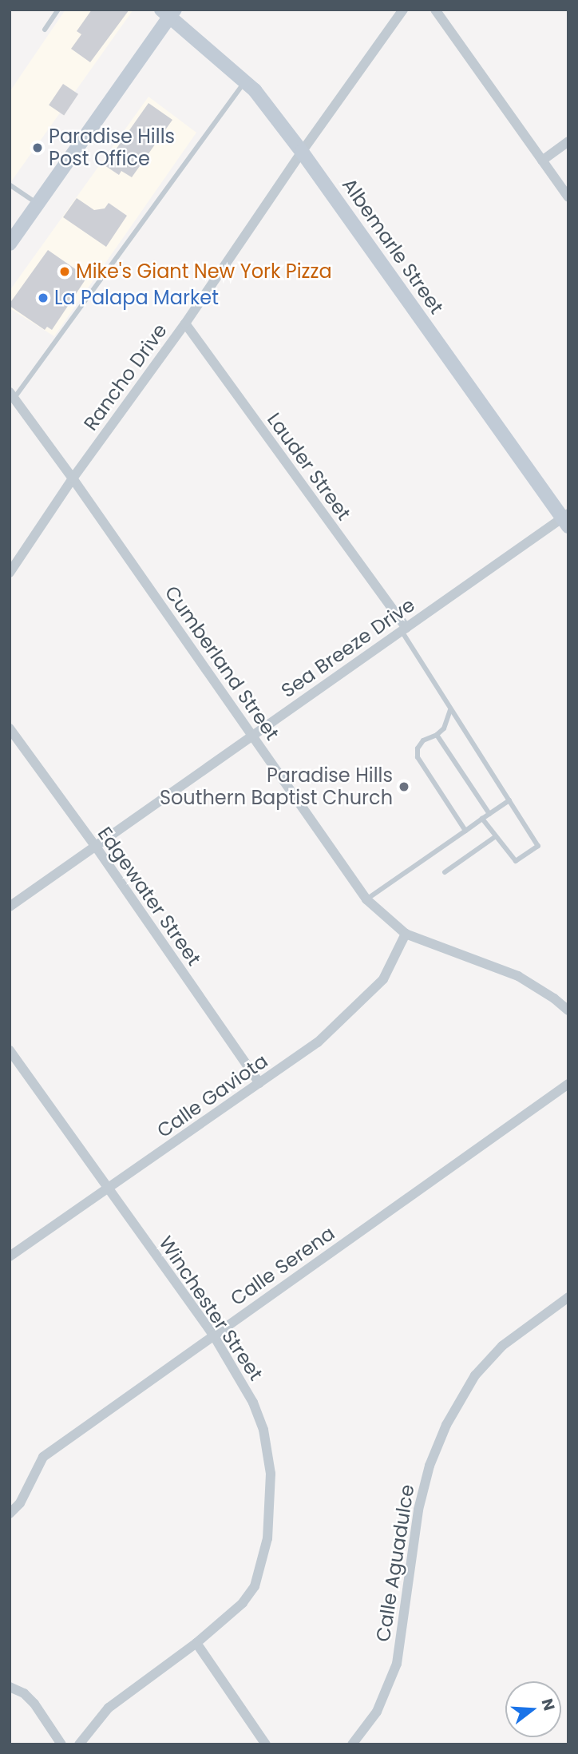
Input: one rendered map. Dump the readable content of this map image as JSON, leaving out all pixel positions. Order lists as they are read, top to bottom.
{
  "streets": {
    "street": [
      "Albemarle Street",
      "Rancho Drive",
      "Lauder Street",
      "Sea Breeze Drive",
      "Cumberland Street",
      "Edgewater Street",
      "Calle Gaviota",
      "Calle Serena",
      "Winchester Street",
      "Calle Aguadulce"
    ]
  },
  "crossings": [
    ["Albemarle Street", "Rancho Drive"],
    ["Albemarle Street", "Sea Breeze Drive"],
    ["Rancho Drive", "Lauder Street"],
    ["Rancho Drive", "Cumberland Street"],
    ["Lauder Street", "Sea Breeze Drive"],
    ["Sea Breeze Drive", "Cumberland Street"],
    ["Sea Breeze Drive", "Edgewater Street"],
    ["Cumberland Street", "Calle Gaviota"],
    ["Edgewater Street", "Calle Gaviota"],
    ["Calle Gaviota", "Winchester Street"],
    ["Calle Serena", "Winchester Street"]
  ],
  "places": [
    "Paradise Hills Post Office",
    "Mike's Giant New York Pizza",
    "La Palapa Market",
    "Paradise Hills Southern Baptist Church"
  ],
  "north": "right"
}
